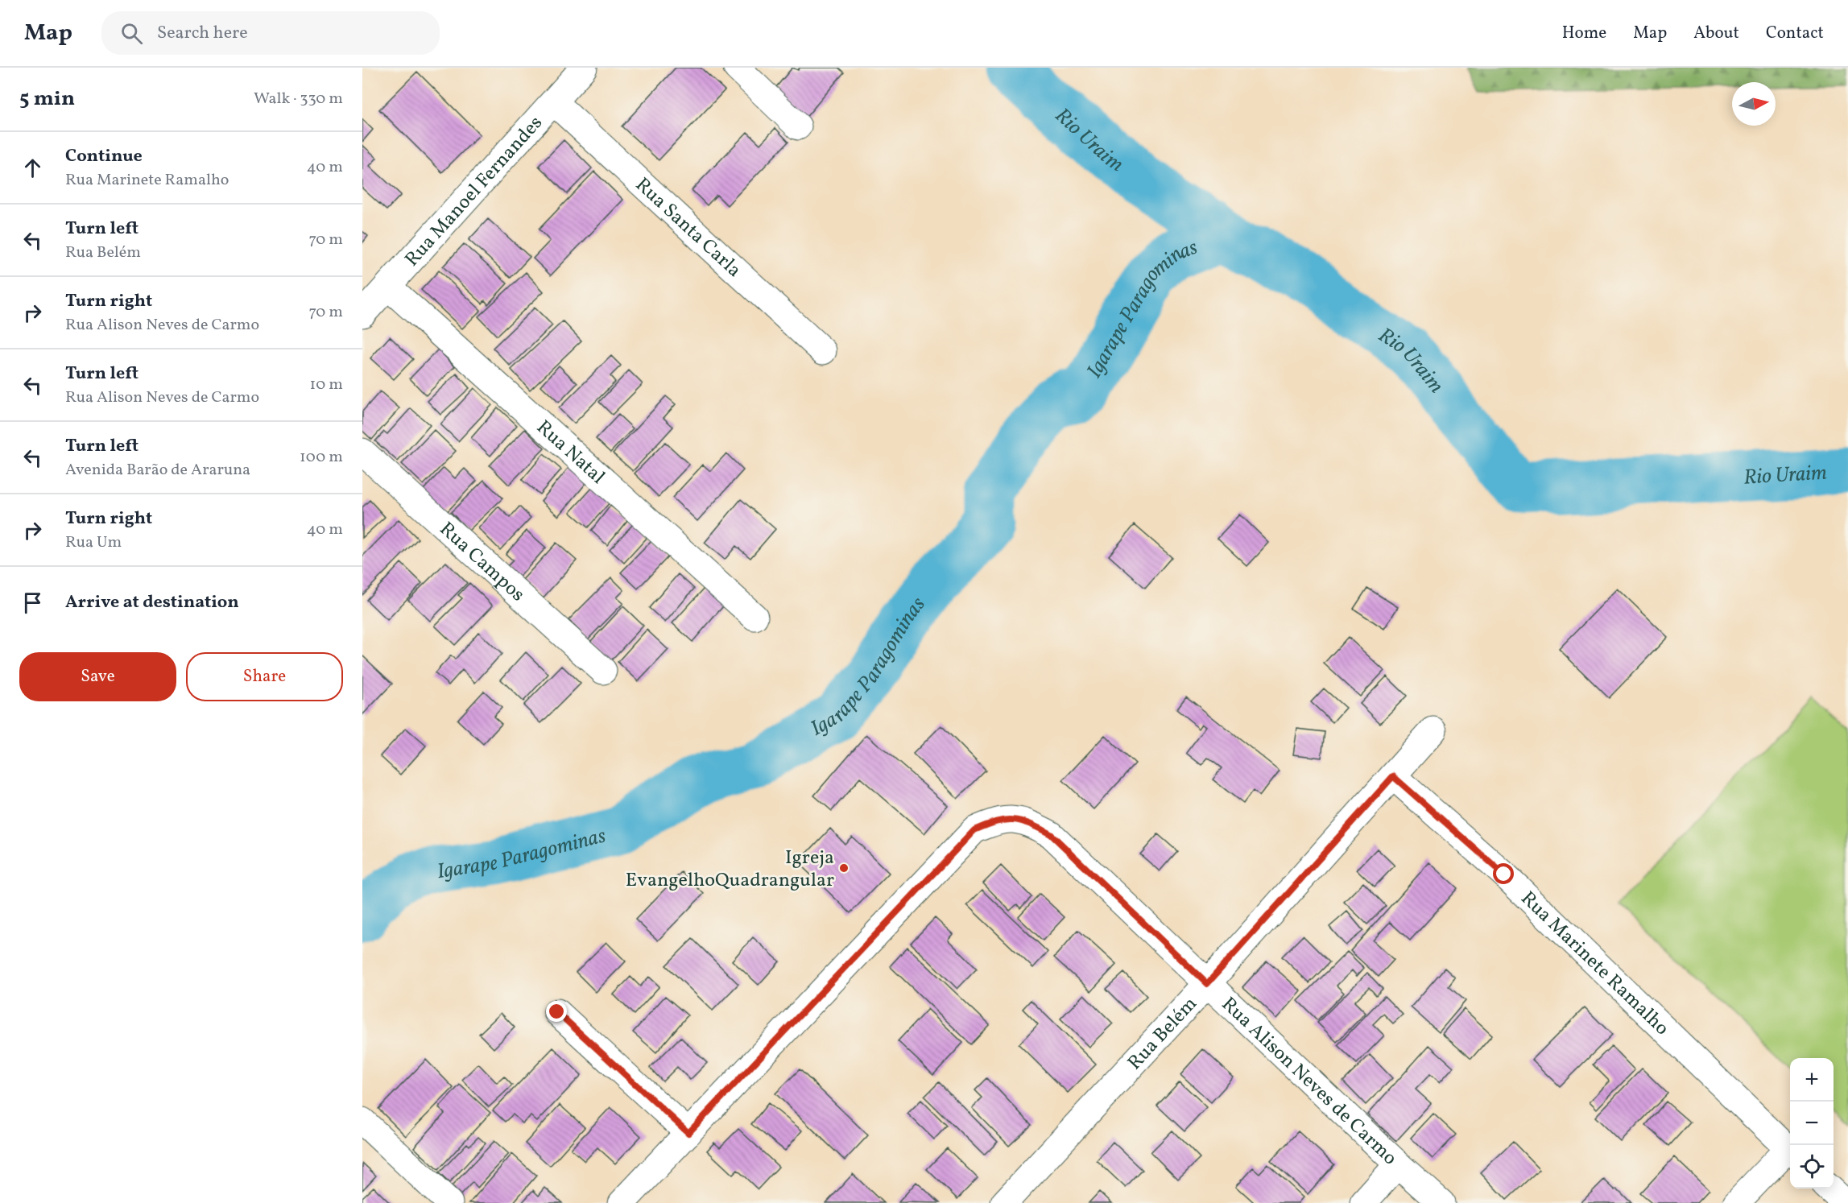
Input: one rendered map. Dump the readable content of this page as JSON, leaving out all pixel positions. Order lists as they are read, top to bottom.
{
  "streets": {
    "street": [
      "Rua Manoel Fernandes",
      "Rua Santa Carla",
      "Rua Natal",
      "Rua Campos",
      "Rua Marinete Ramalho",
      "Rua Belém",
      "Rua Alison Neves de Carmo"
    ]
  },
  "crossings": [
    ["Rua Manoel Fernandes", "Rua Santa Carla"],
    ["Rua Manoel Fernandes", "Rua Natal"],
    ["Rua Marinete Ramalho", "Rua Belém"],
    ["Rua Belém", "Rua Alison Neves de Carmo"]
  ],
  "water": ["Rio Uraim", "Igarape Paragominas"],
  "places": ["Igreja EvangelhoQuadrangular"],
  "north": "right",
  "page": {
    "header": "Map",
    "search": "Search here",
    "nav": [
      "Home",
      "Map",
      "About",
      "Contact"
    ],
    "heading": ["5 min", "Walk · 330 m"],
    "list": [
      ["Continue", "Rua Marinete Ramalho", "40 m"],
      ["Turn left", "Rua Belém", "70 m"],
      ["Turn right", "Rua Alison Neves de Carmo", "70 m"],
      ["Turn left", "Rua Alison Neves de Carmo", "10 m"],
      ["Turn left", "Avenida Barão de Araruna", "100 m"],
      ["Turn right", "Rua Um", "40 m"],
      "Arrive at destination"
    ],
    "buttons": ["Save", "Share"],
    "map_buttons": ["+", "−"]
  }
}
